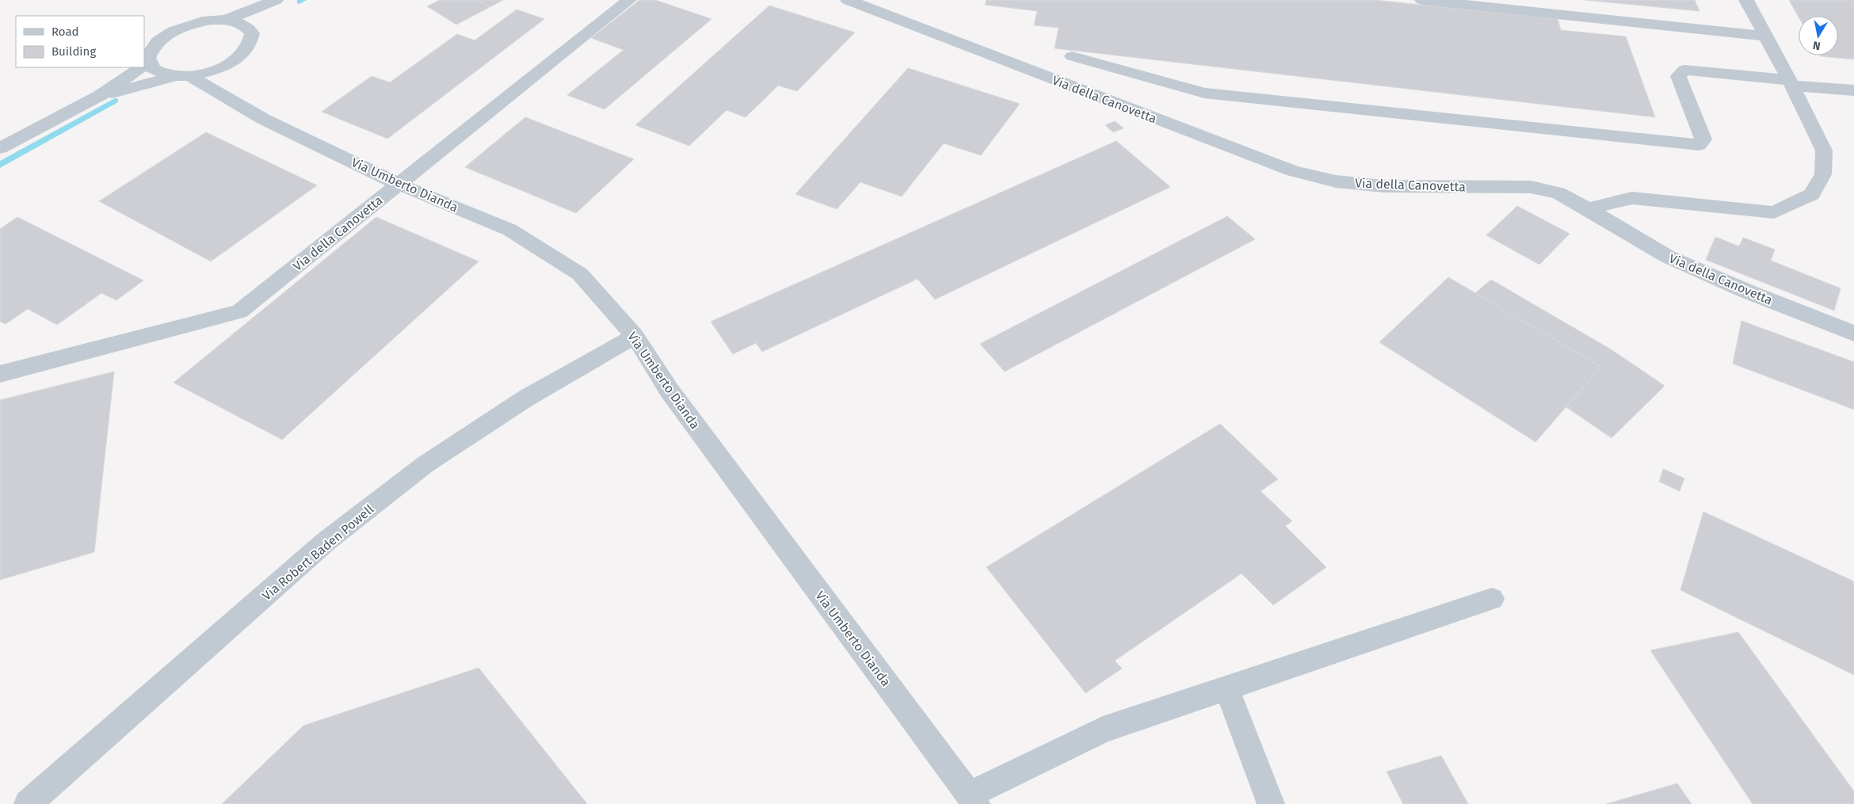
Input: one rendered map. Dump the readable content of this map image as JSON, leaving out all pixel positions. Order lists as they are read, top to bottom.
{
  "streets": {
    "street": ["Via della Canovetta", "Via Umberto Dianda", "Via Robert Baden Powell"]
  },
  "crossings": [
    ["Via della Canovetta", "Via Umberto Dianda"],
    ["Via Umberto Dianda", "Via Robert Baden Powell"]
  ],
  "legend": ["Road", "Building"],
  "north": "bottom"
}
